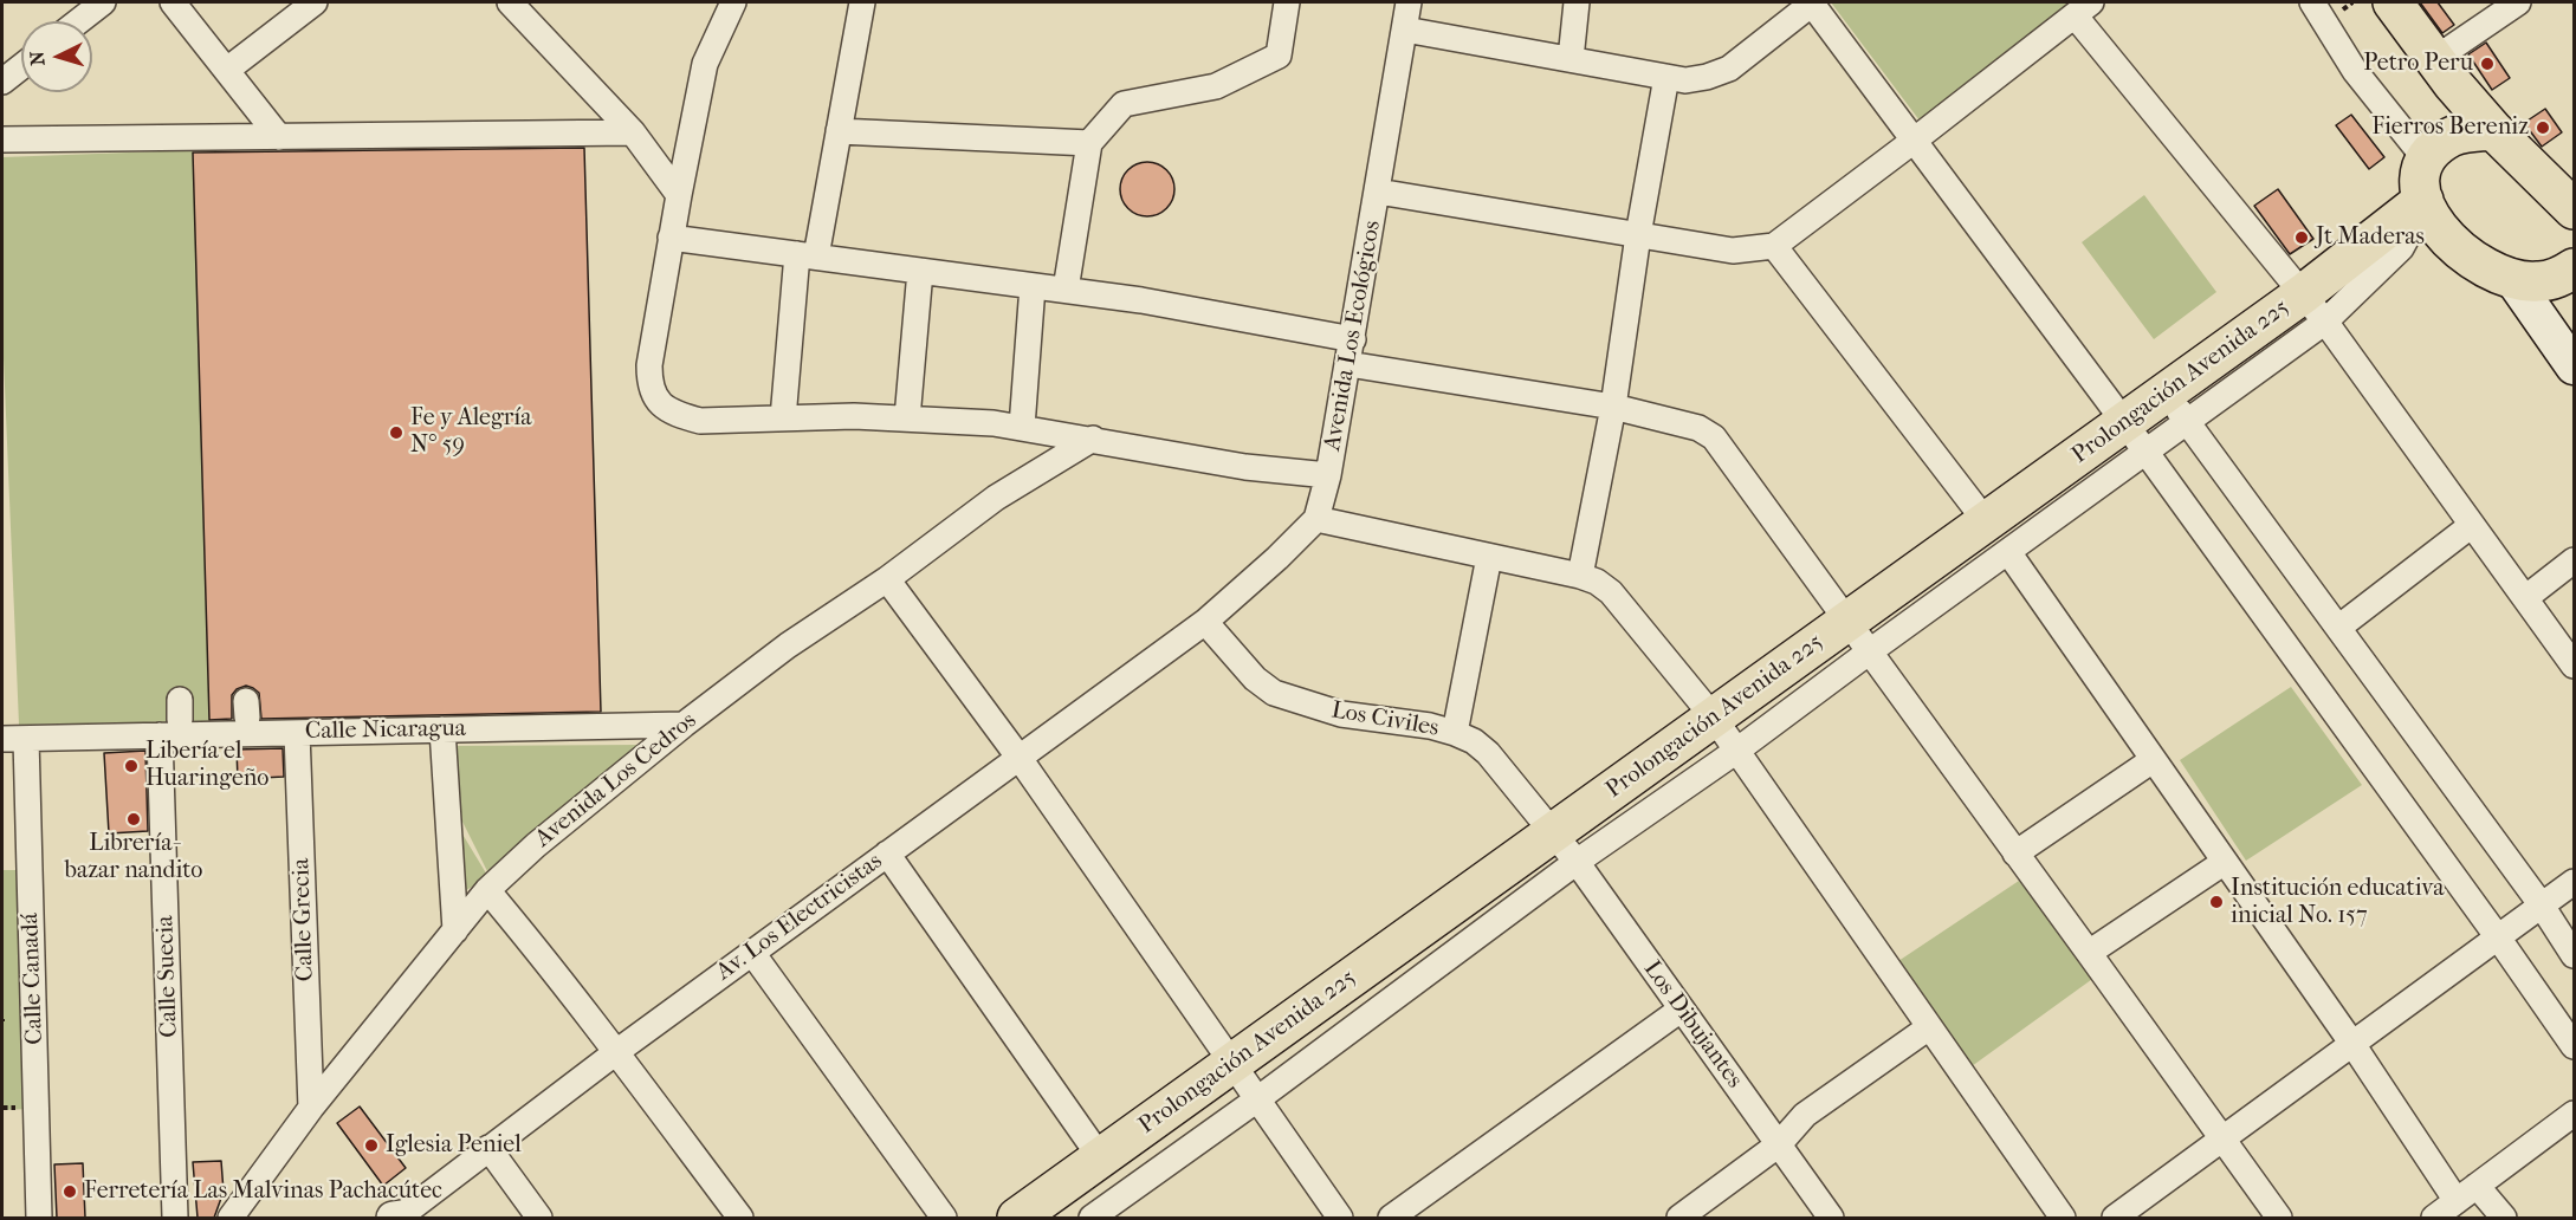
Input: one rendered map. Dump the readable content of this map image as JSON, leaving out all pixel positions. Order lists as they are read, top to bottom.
{
  "streets": {
    "main road": ["Prolongación Avenida 225"],
    "street": [
      "Avenida Los Ecológicos",
      "Los Civiles",
      "Calle Nicaragua",
      "Avenida Los Cedros",
      "Av. Los Electricistas",
      "Calle Grecia",
      "Calle Suecia",
      "Calle Canadá",
      "Los Dibujantes"
    ]
  },
  "crossings": [
    ["Avenida Los Ecológicos", "Los Civiles"],
    ["Avenida Los Ecológicos", "Av. Los Electricistas"],
    ["Prolongación Avenida 225", "Los Civiles"],
    ["Prolongación Avenida 225", "Los Dibujantes"],
    ["Los Civiles", "Av. Los Electricistas"],
    ["Los Civiles", "Los Dibujantes"],
    ["Calle Nicaragua", "Avenida Los Cedros"],
    ["Calle Nicaragua", "Calle Grecia"],
    ["Calle Nicaragua", "Calle Suecia"],
    ["Calle Nicaragua", "Calle Canadá"],
    ["Avenida Los Cedros", "Calle Grecia"]
  ],
  "places": [
    "Petro Peru",
    "Fierros Bereniz",
    "Jt Maderas",
    "Fe y Alegría N° 59",
    "Libería el Huaringeño",
    "Librería- bazar nandito",
    "Institución educativa inicial No. 157",
    "Iglesia Peniel",
    "Ferretería Las Malvinas Pachacútec"
  ],
  "north": "left"
}
